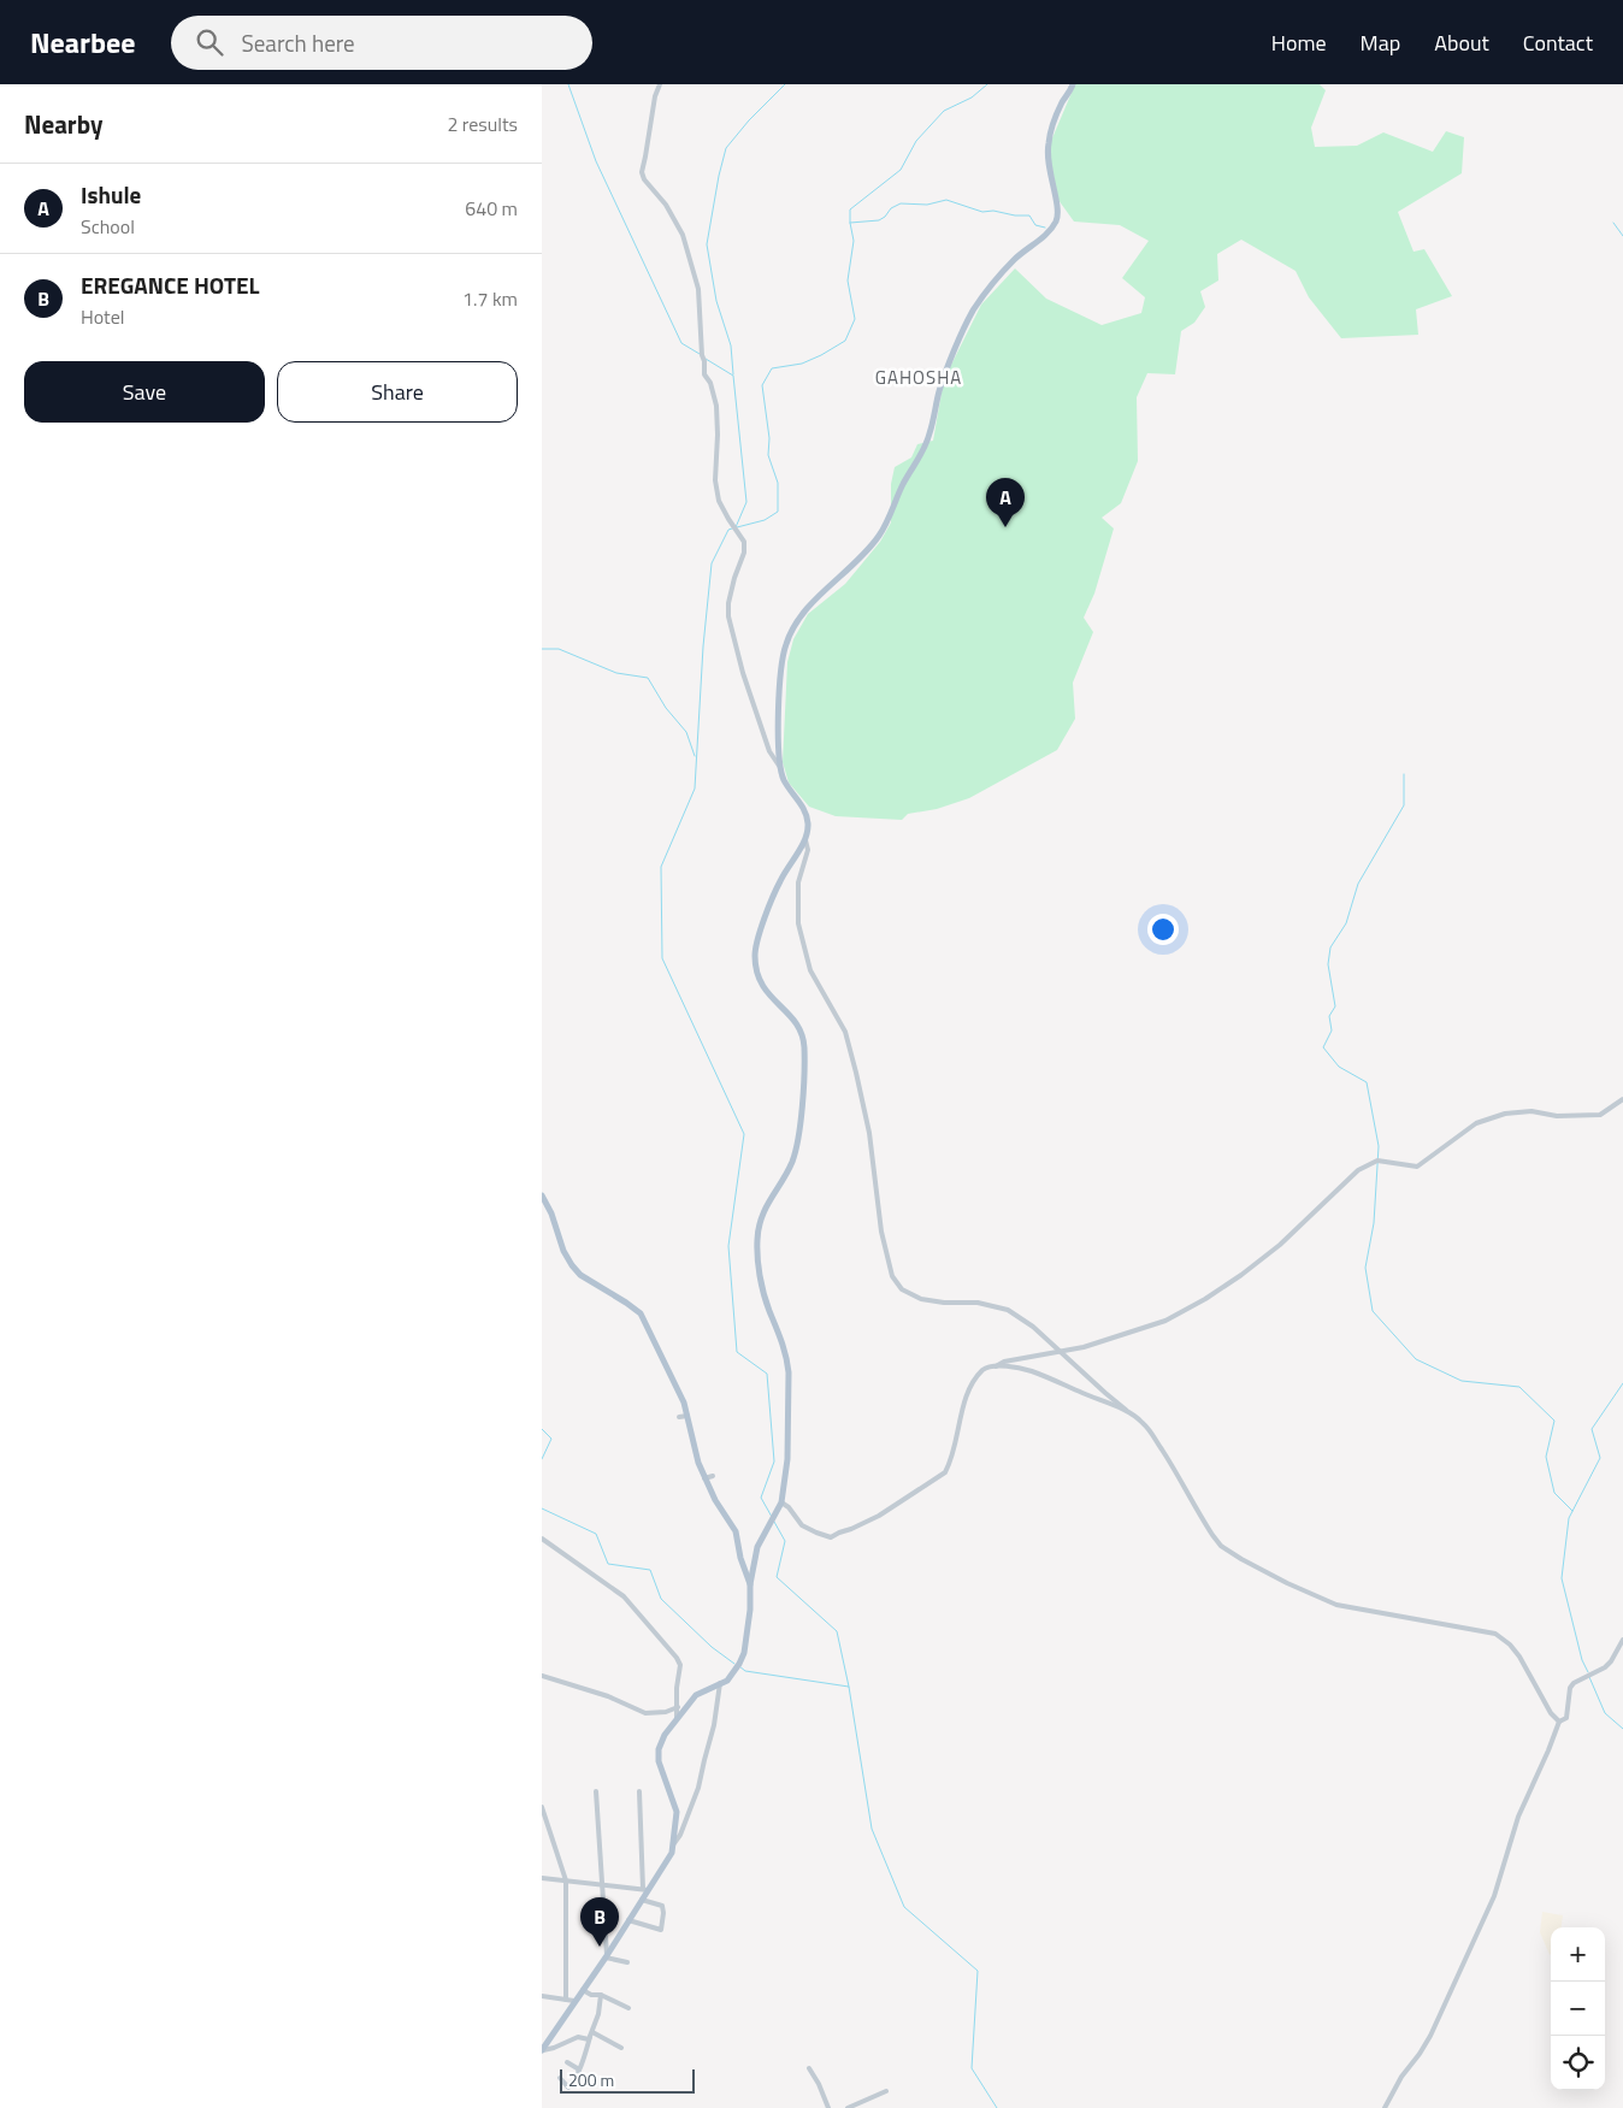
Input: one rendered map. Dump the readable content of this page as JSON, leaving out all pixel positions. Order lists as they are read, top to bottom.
{
  "districts": ["GAHOSHA"],
  "scale_bar": "200 m",
  "page": {
    "header": "Nearbee",
    "search": "Search here",
    "nav": [
      "Home",
      "Map",
      "About",
      "Contact"
    ],
    "heading": ["Nearby", "2 results"],
    "list": [
      {
        "mark": "A",
        "name": "Ishule",
        "note": "School",
        "value": "640 m"
      },
      {
        "mark": "B",
        "name": "EREGANCE HOTEL",
        "note": "Hotel",
        "value": "1.7 km"
      }
    ],
    "buttons": ["Save", "Share"],
    "pins": ["A", "B"],
    "map_buttons": ["+", "−"],
    "scale": "200 m"
  }
}
